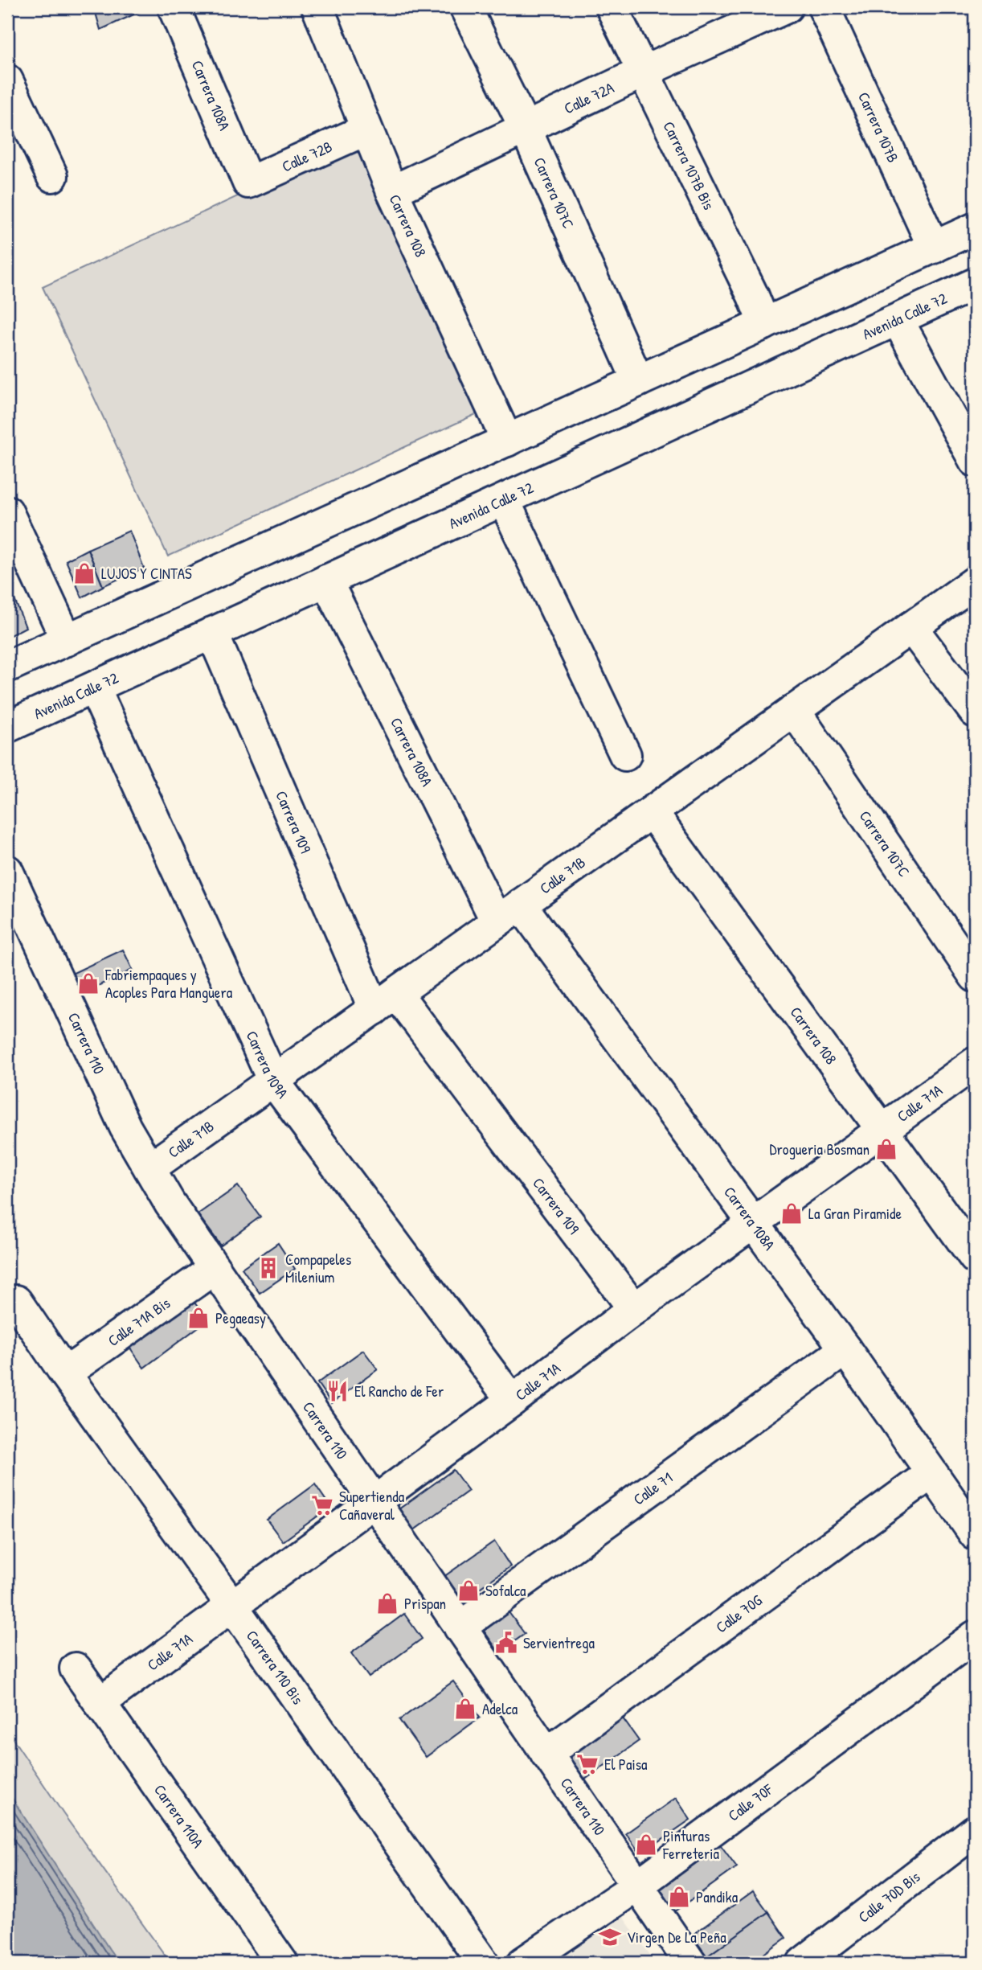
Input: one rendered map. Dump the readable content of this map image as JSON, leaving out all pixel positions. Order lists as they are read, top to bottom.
{
  "streets": {
    "street": [
      "Carrera 108A",
      "Calle 72A",
      "Carrera 107B",
      "Calle 72B",
      "Carrera 107B Bis",
      "Carrera 107C",
      "Carrera 108",
      "Avenida Calle 72",
      "Carrera 109",
      "Calle 71B",
      "Carrera 110",
      "Carrera 109A",
      "Calle 71A",
      "Calle 71A Bis",
      "Calle 71",
      "Calle 70G",
      "Carrera 110 Bis",
      "Calle 70F",
      "Carrera 110A",
      "Calle 70D Bis"
    ]
  },
  "crossings": [
    ["Carrera 108A", "Calle 72B"],
    ["Carrera 108A", "Avenida Calle 72"],
    ["Carrera 108A", "Calle 71B"],
    ["Carrera 108A", "Calle 71A"],
    ["Carrera 108A", "Calle 71"],
    ["Carrera 108A", "Calle 70G"],
    ["Calle 72A", "Carrera 107B Bis"],
    ["Calle 72A", "Carrera 107C"],
    ["Calle 72A", "Carrera 108"],
    ["Calle 72B", "Carrera 108"],
    ["Carrera 107C", "Calle 71B"],
    ["Carrera 108", "Calle 71B"],
    ["Carrera 108", "Calle 71A"],
    ["Avenida Calle 72", "Carrera 109"],
    ["Avenida Calle 72", "Carrera 109A"],
    ["Carrera 109", "Calle 71B"],
    ["Carrera 109", "Calle 71A"],
    ["Calle 71B", "Carrera 110"],
    ["Calle 71B", "Carrera 109A"],
    ["Carrera 110", "Calle 71A"],
    ["Carrera 110", "Calle 71A Bis"],
    ["Carrera 110", "Calle 71"],
    ["Carrera 110", "Calle 70G"],
    ["Carrera 110", "Calle 70F"],
    ["Carrera 109A", "Calle 71A"],
    ["Calle 71A", "Carrera 110 Bis"],
    ["Calle 71A", "Carrera 110A"],
    ["Calle 71A Bis", "Carrera 110 Bis"]
  ],
  "places": {
    "shop": [
      "LUJOS Y CINTAS",
      "Fabriempaques y Acoples Para Manguera",
      "Drogueria Bosman",
      "La Gran Piramide",
      "Pegaeasy",
      "Sofalca",
      "Prispan",
      "Adelca",
      "Pinturas Ferreteria",
      "Pandika"
    ],
    "building": ["Compapeles Milenium"],
    "restaurant": ["El Rancho de Fer"],
    "supermarket": ["Supertienda Cañaveral", "El Paisa"],
    "public building": ["Servientrega"],
    "school or university": ["Virgen De La Peña"]
  }
}
